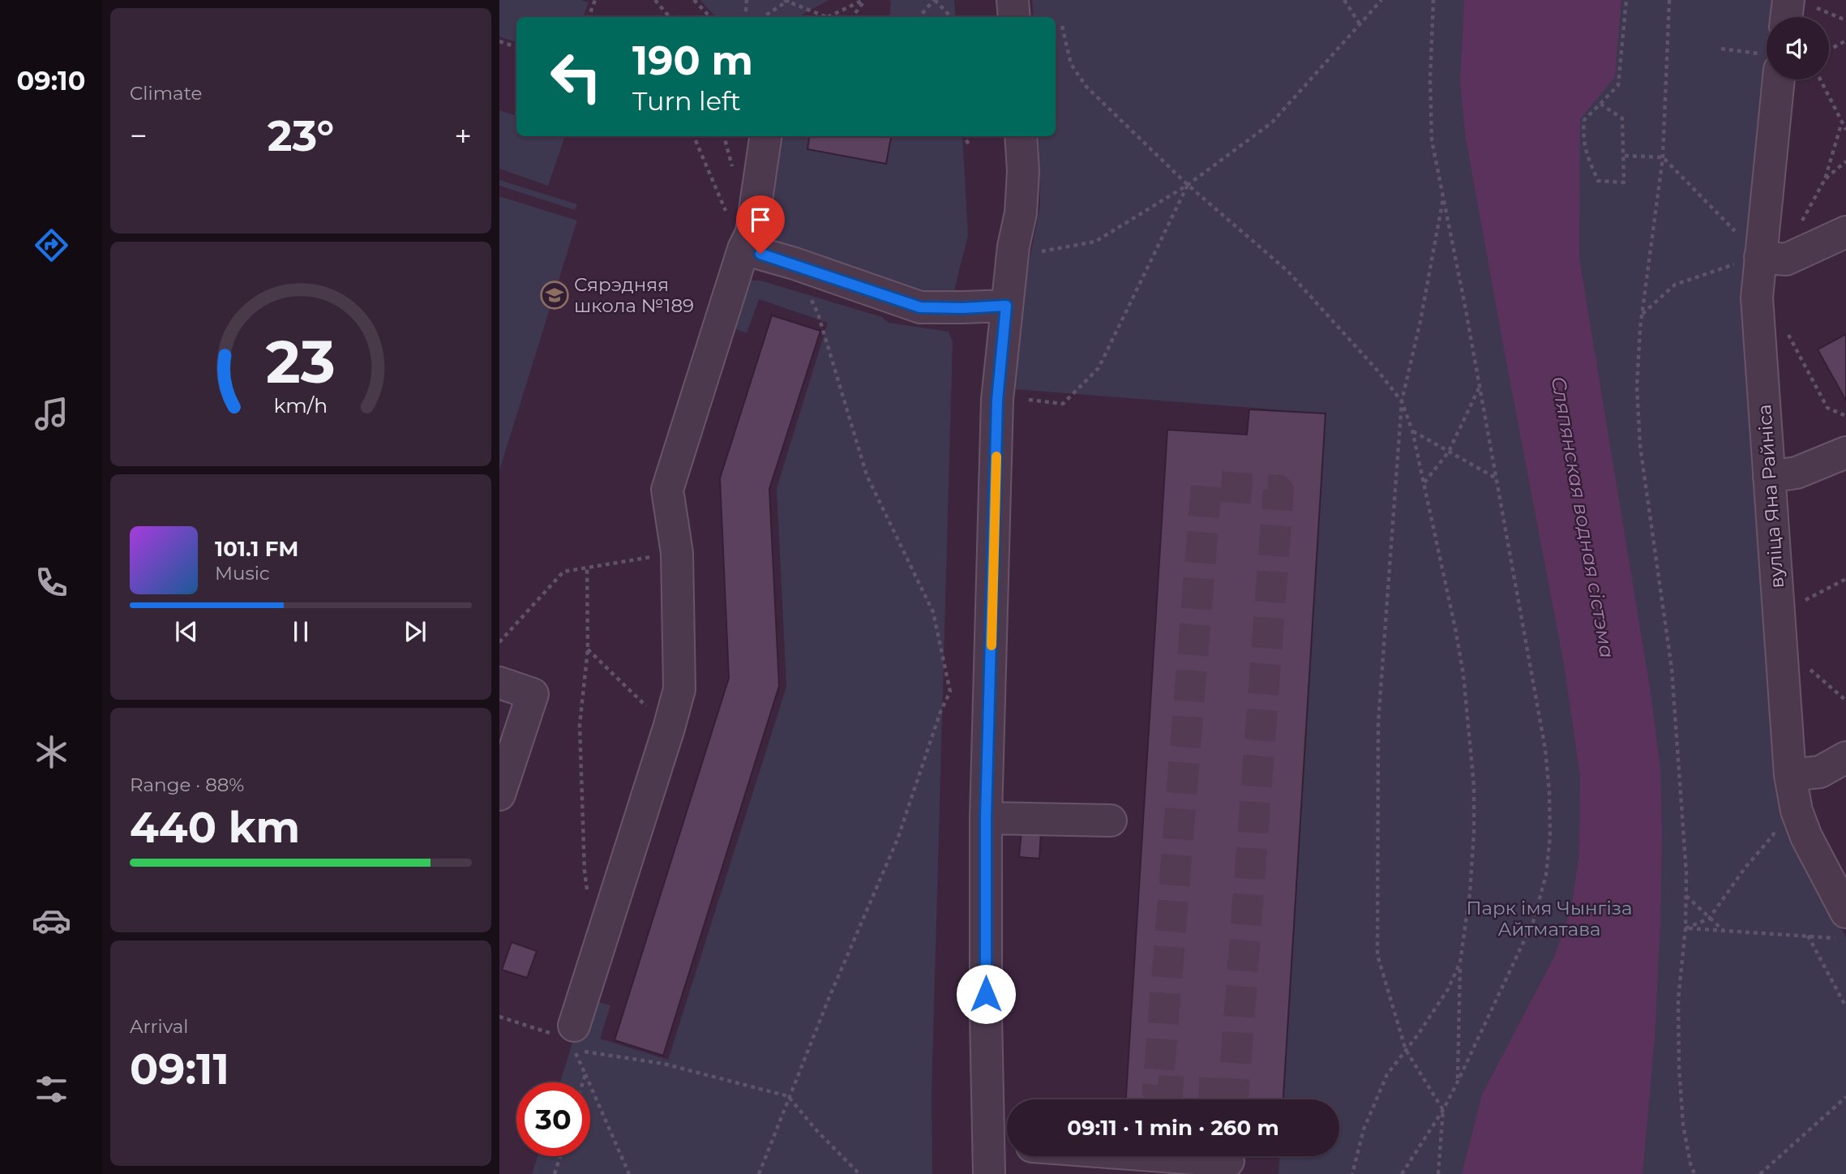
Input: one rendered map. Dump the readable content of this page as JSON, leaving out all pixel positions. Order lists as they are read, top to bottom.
{
  "streets": {
    "street": ["вуліца Яна Райніса"]
  },
  "water": ["Сляпянская водная сістэма"],
  "parks": ["Парк імя Чынгіза Айтматава"],
  "places": {
    "school or university": ["Сярэдняя школа №189"]
  },
  "page": {
    "tabs": "09:10",
    "tile": [
      "Climate",
      ["Range · 88%", "440 km"],
      ["Arrival", "09:11"]
    ],
    "turn": ["190 m", "Turn left"],
    "heat": ["−", "23°", "+"],
    "song": ["101.1 FM", "Music"],
    "limit": "30",
    "trip": "09:11 · 1 min · 260 m",
    "gauge": ["23", "km/h"]
  }
}
